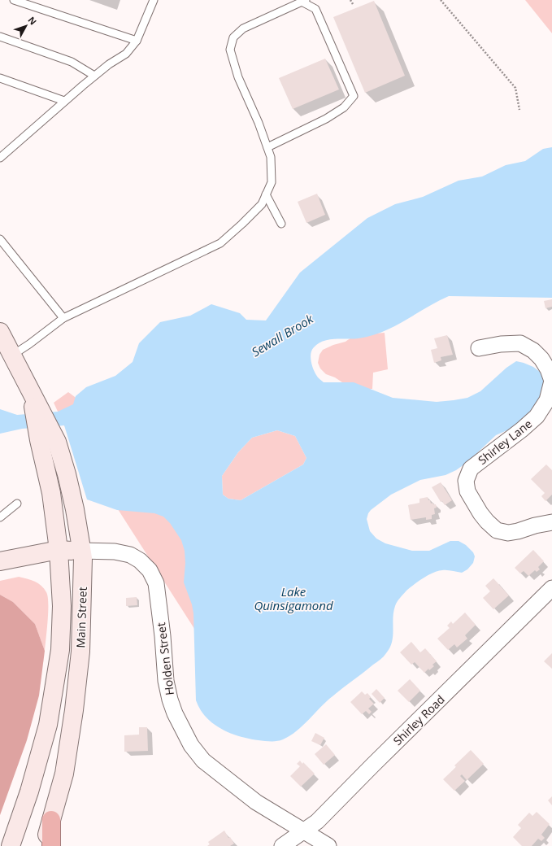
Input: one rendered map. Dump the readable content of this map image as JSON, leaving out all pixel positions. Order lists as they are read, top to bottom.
{
  "streets": {
    "main road": ["Main Street"],
    "street": ["Shirley Lane", "Holden Street", "Shirley Road"]
  },
  "crossings": [
    ["Main Street", "Holden Street"],
    ["Holden Street", "Shirley Road"]
  ],
  "water": ["Sewall Brook", "Lake Quinsigamond"],
  "north": "top right"
}
